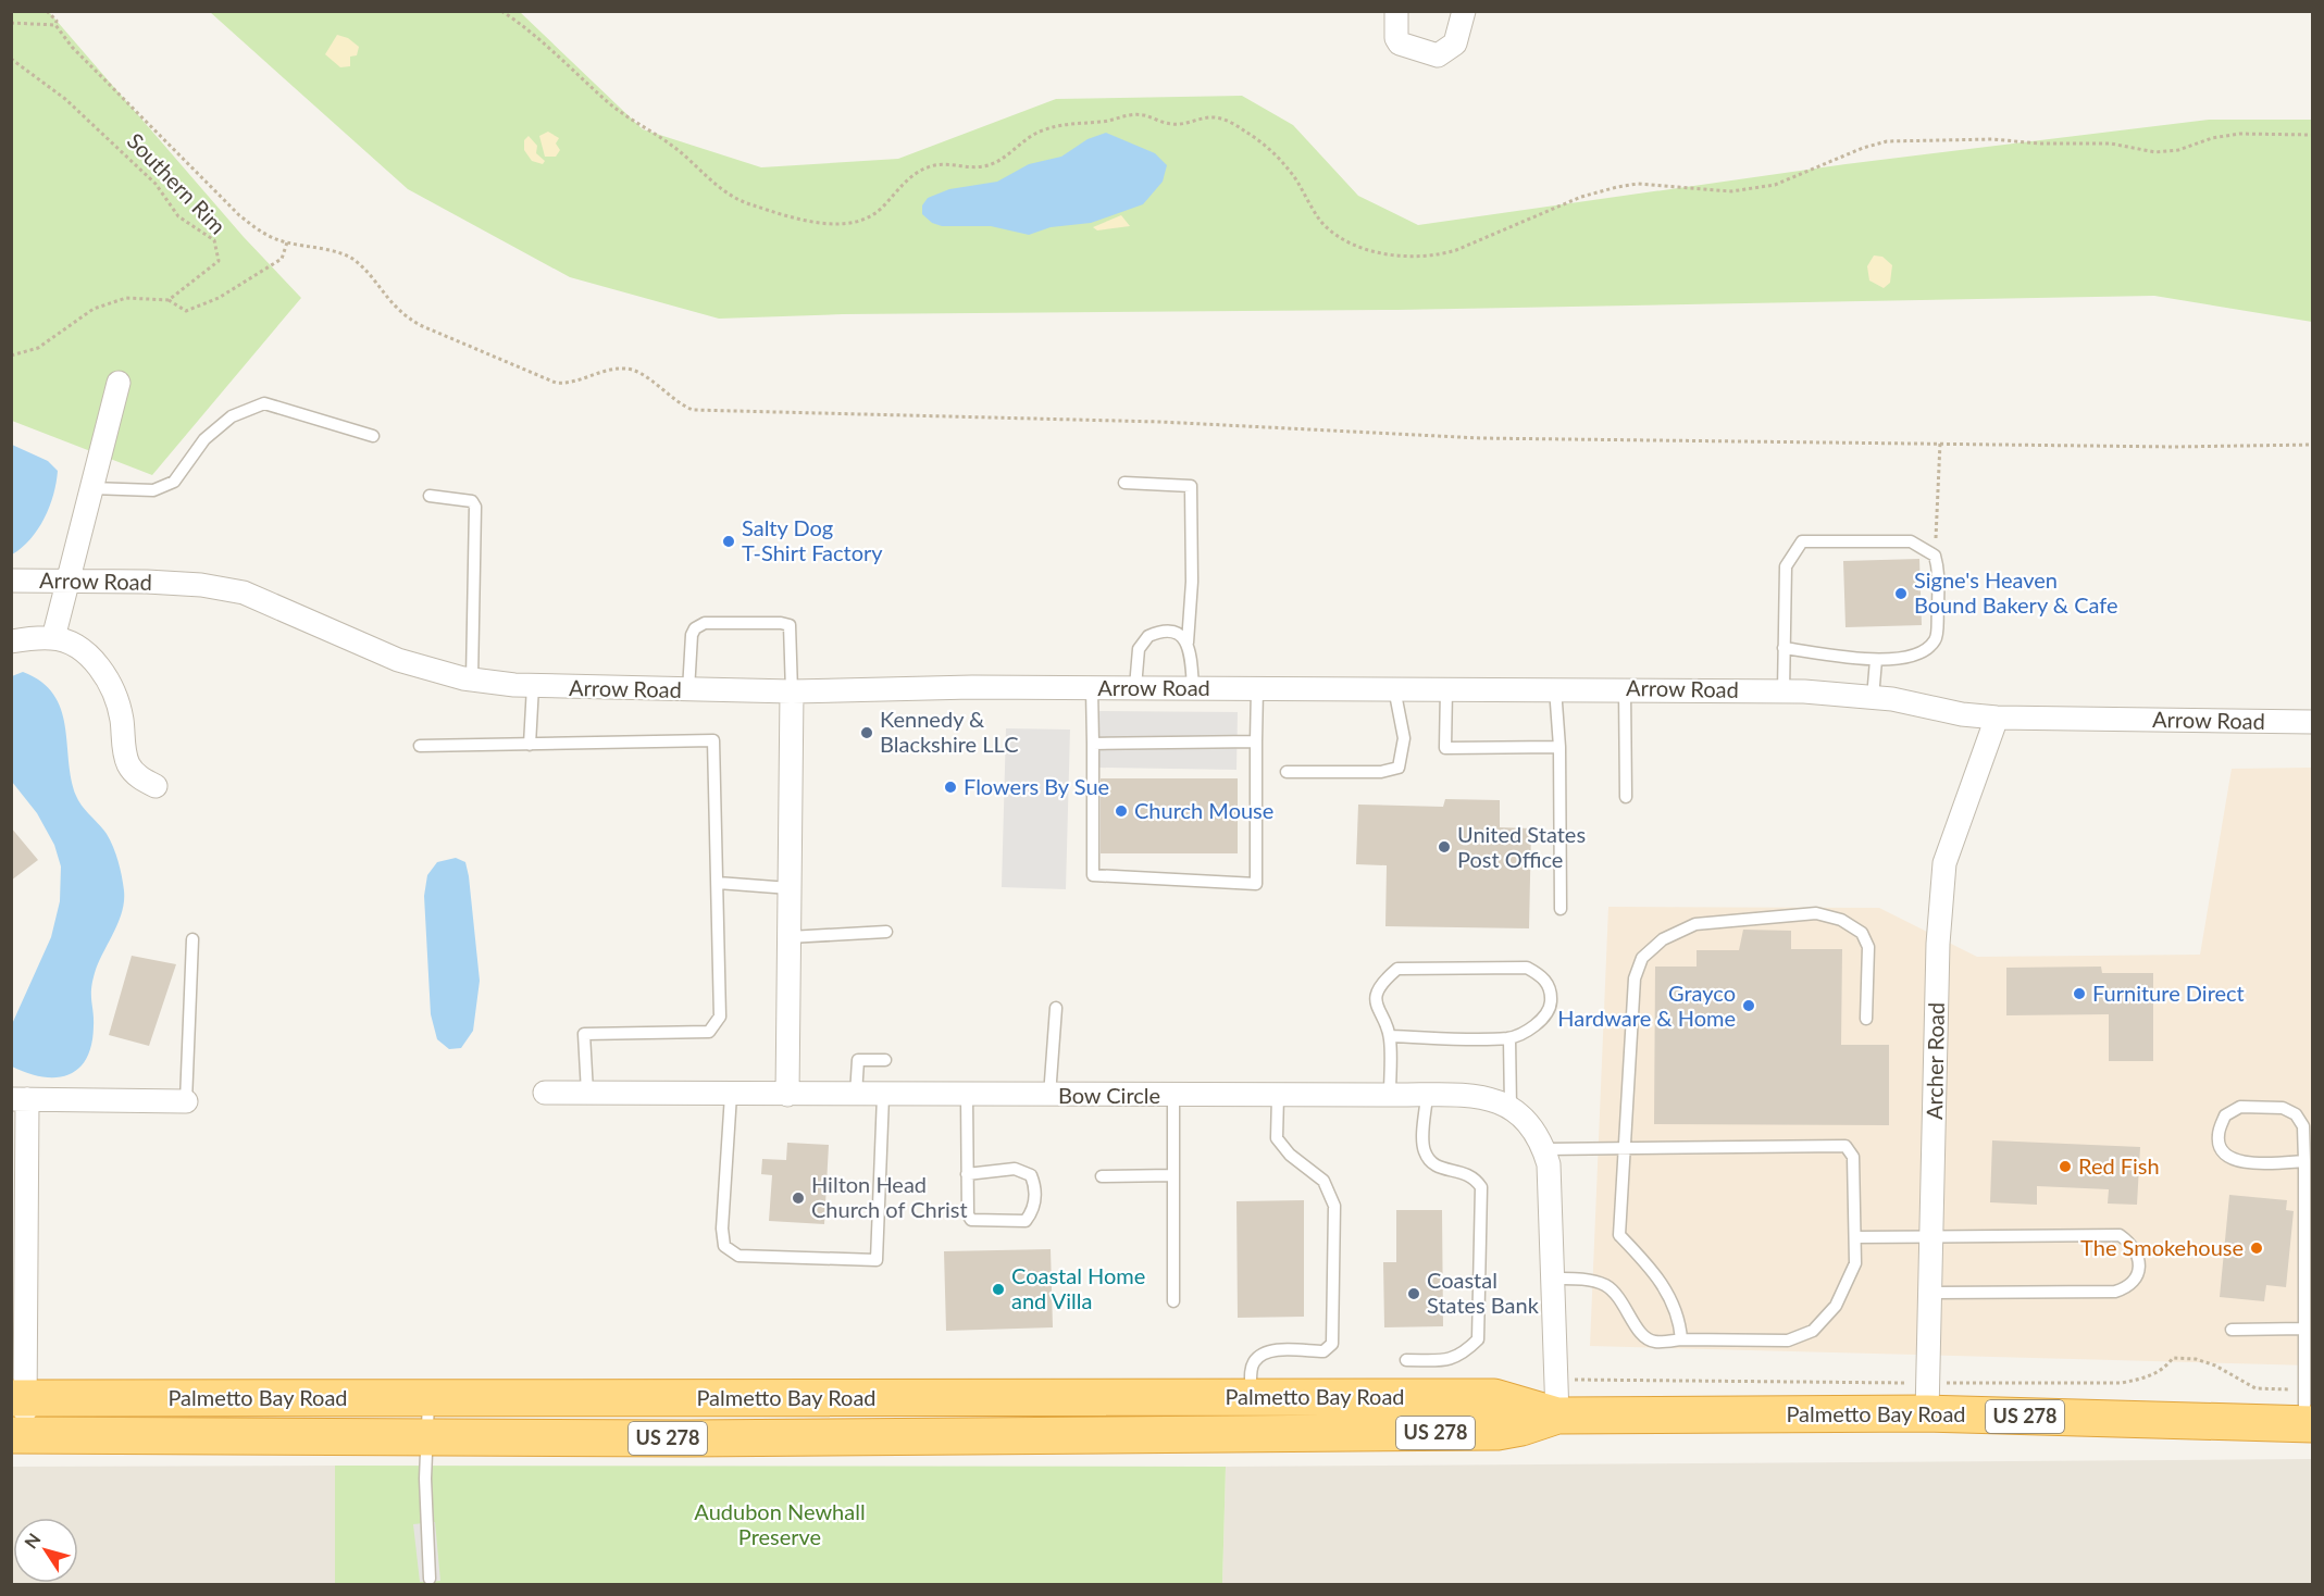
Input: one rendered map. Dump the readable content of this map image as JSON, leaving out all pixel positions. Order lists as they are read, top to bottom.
{
  "streets": {
    "highway": ["Palmetto Bay Road", "US 278"],
    "street": ["Arrow Road", "Archer Road", "Bow Circle"],
    "path": ["Southern Rim"]
  },
  "crossings": [
    ["Arrow Road", "Archer Road"],
    ["Archer Road", "Palmetto Bay Road"],
    ["Bow Circle", "Palmetto Bay Road"]
  ],
  "parks": ["Audubon Newhall Preserve"],
  "places": [
    "Salty Dog T-Shirt Factory",
    "Signe's Heaven Bound Bakery & Cafe",
    "Kennedy & Blackshire LLC",
    "Flowers By Sue",
    "Church Mouse",
    "United States Post Office",
    "Furniture Direct",
    "Grayco Hardware & Home",
    "Red Fish",
    "Hilton Head Church of Christ",
    "The Smokehouse",
    "Coastal Home and Villa",
    "Coastal States Bank"
  ],
  "north": "top left"
}
